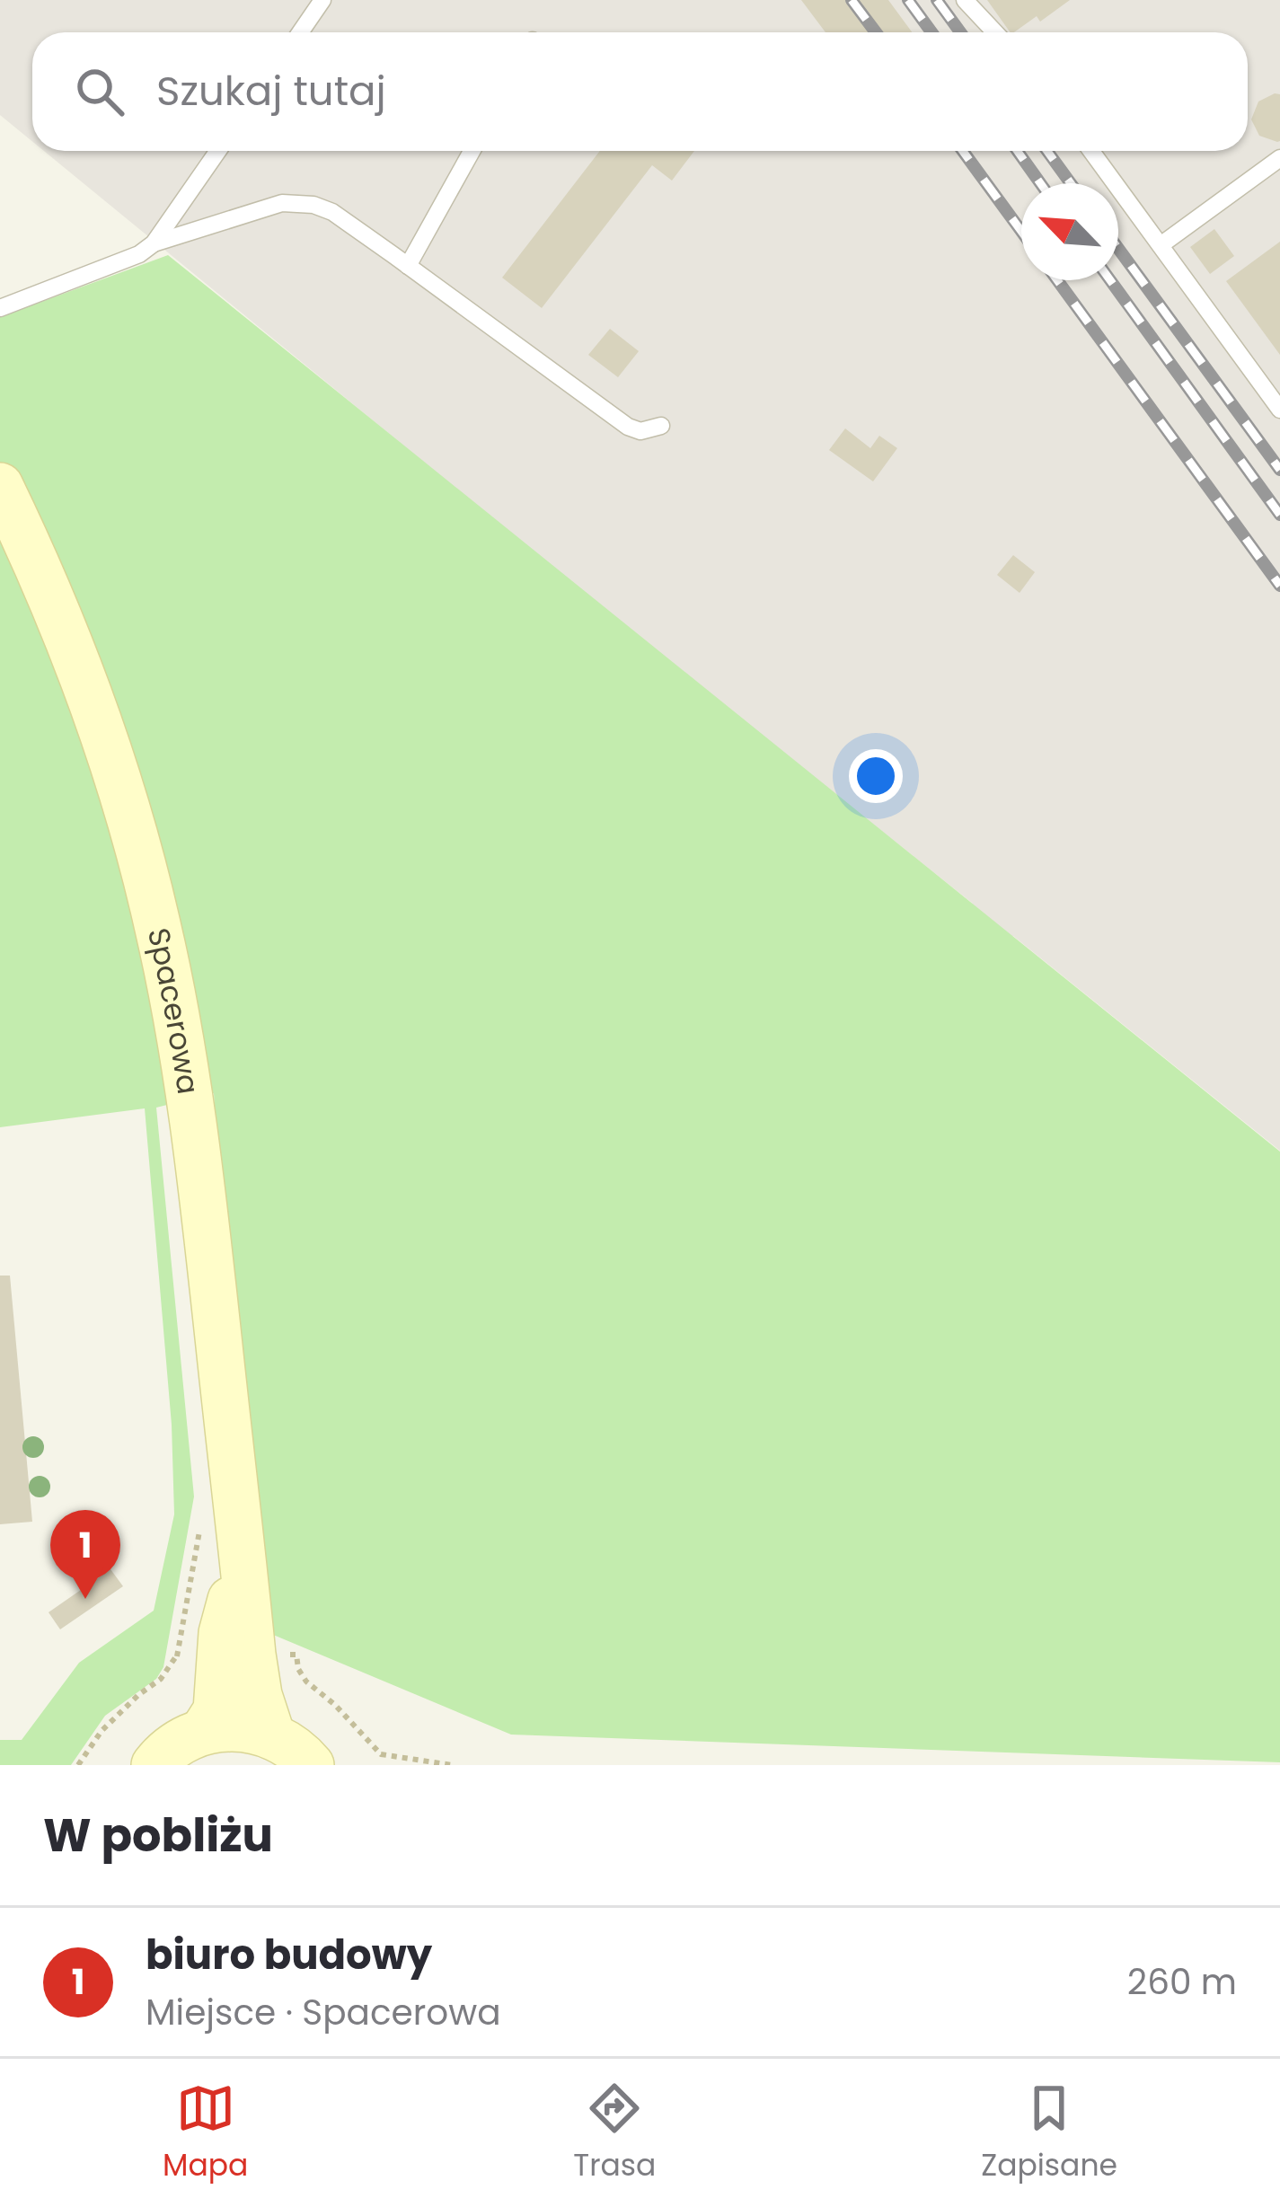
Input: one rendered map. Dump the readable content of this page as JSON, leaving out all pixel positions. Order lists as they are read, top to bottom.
{
  "streets": {
    "street": ["Spacerowa"]
  },
  "north": "top left",
  "page": {
    "search": "Szukaj tutaj",
    "pins": "1",
    "heading": "W pobliżu",
    "list": [
      {
        "mark": "1",
        "name": "biuro budowy",
        "note": "Miejsce · Spacerowa",
        "value": "260 m"
      }
    ],
    "nav": ["Mapa", "Trasa", "Zapisane"]
  }
}
